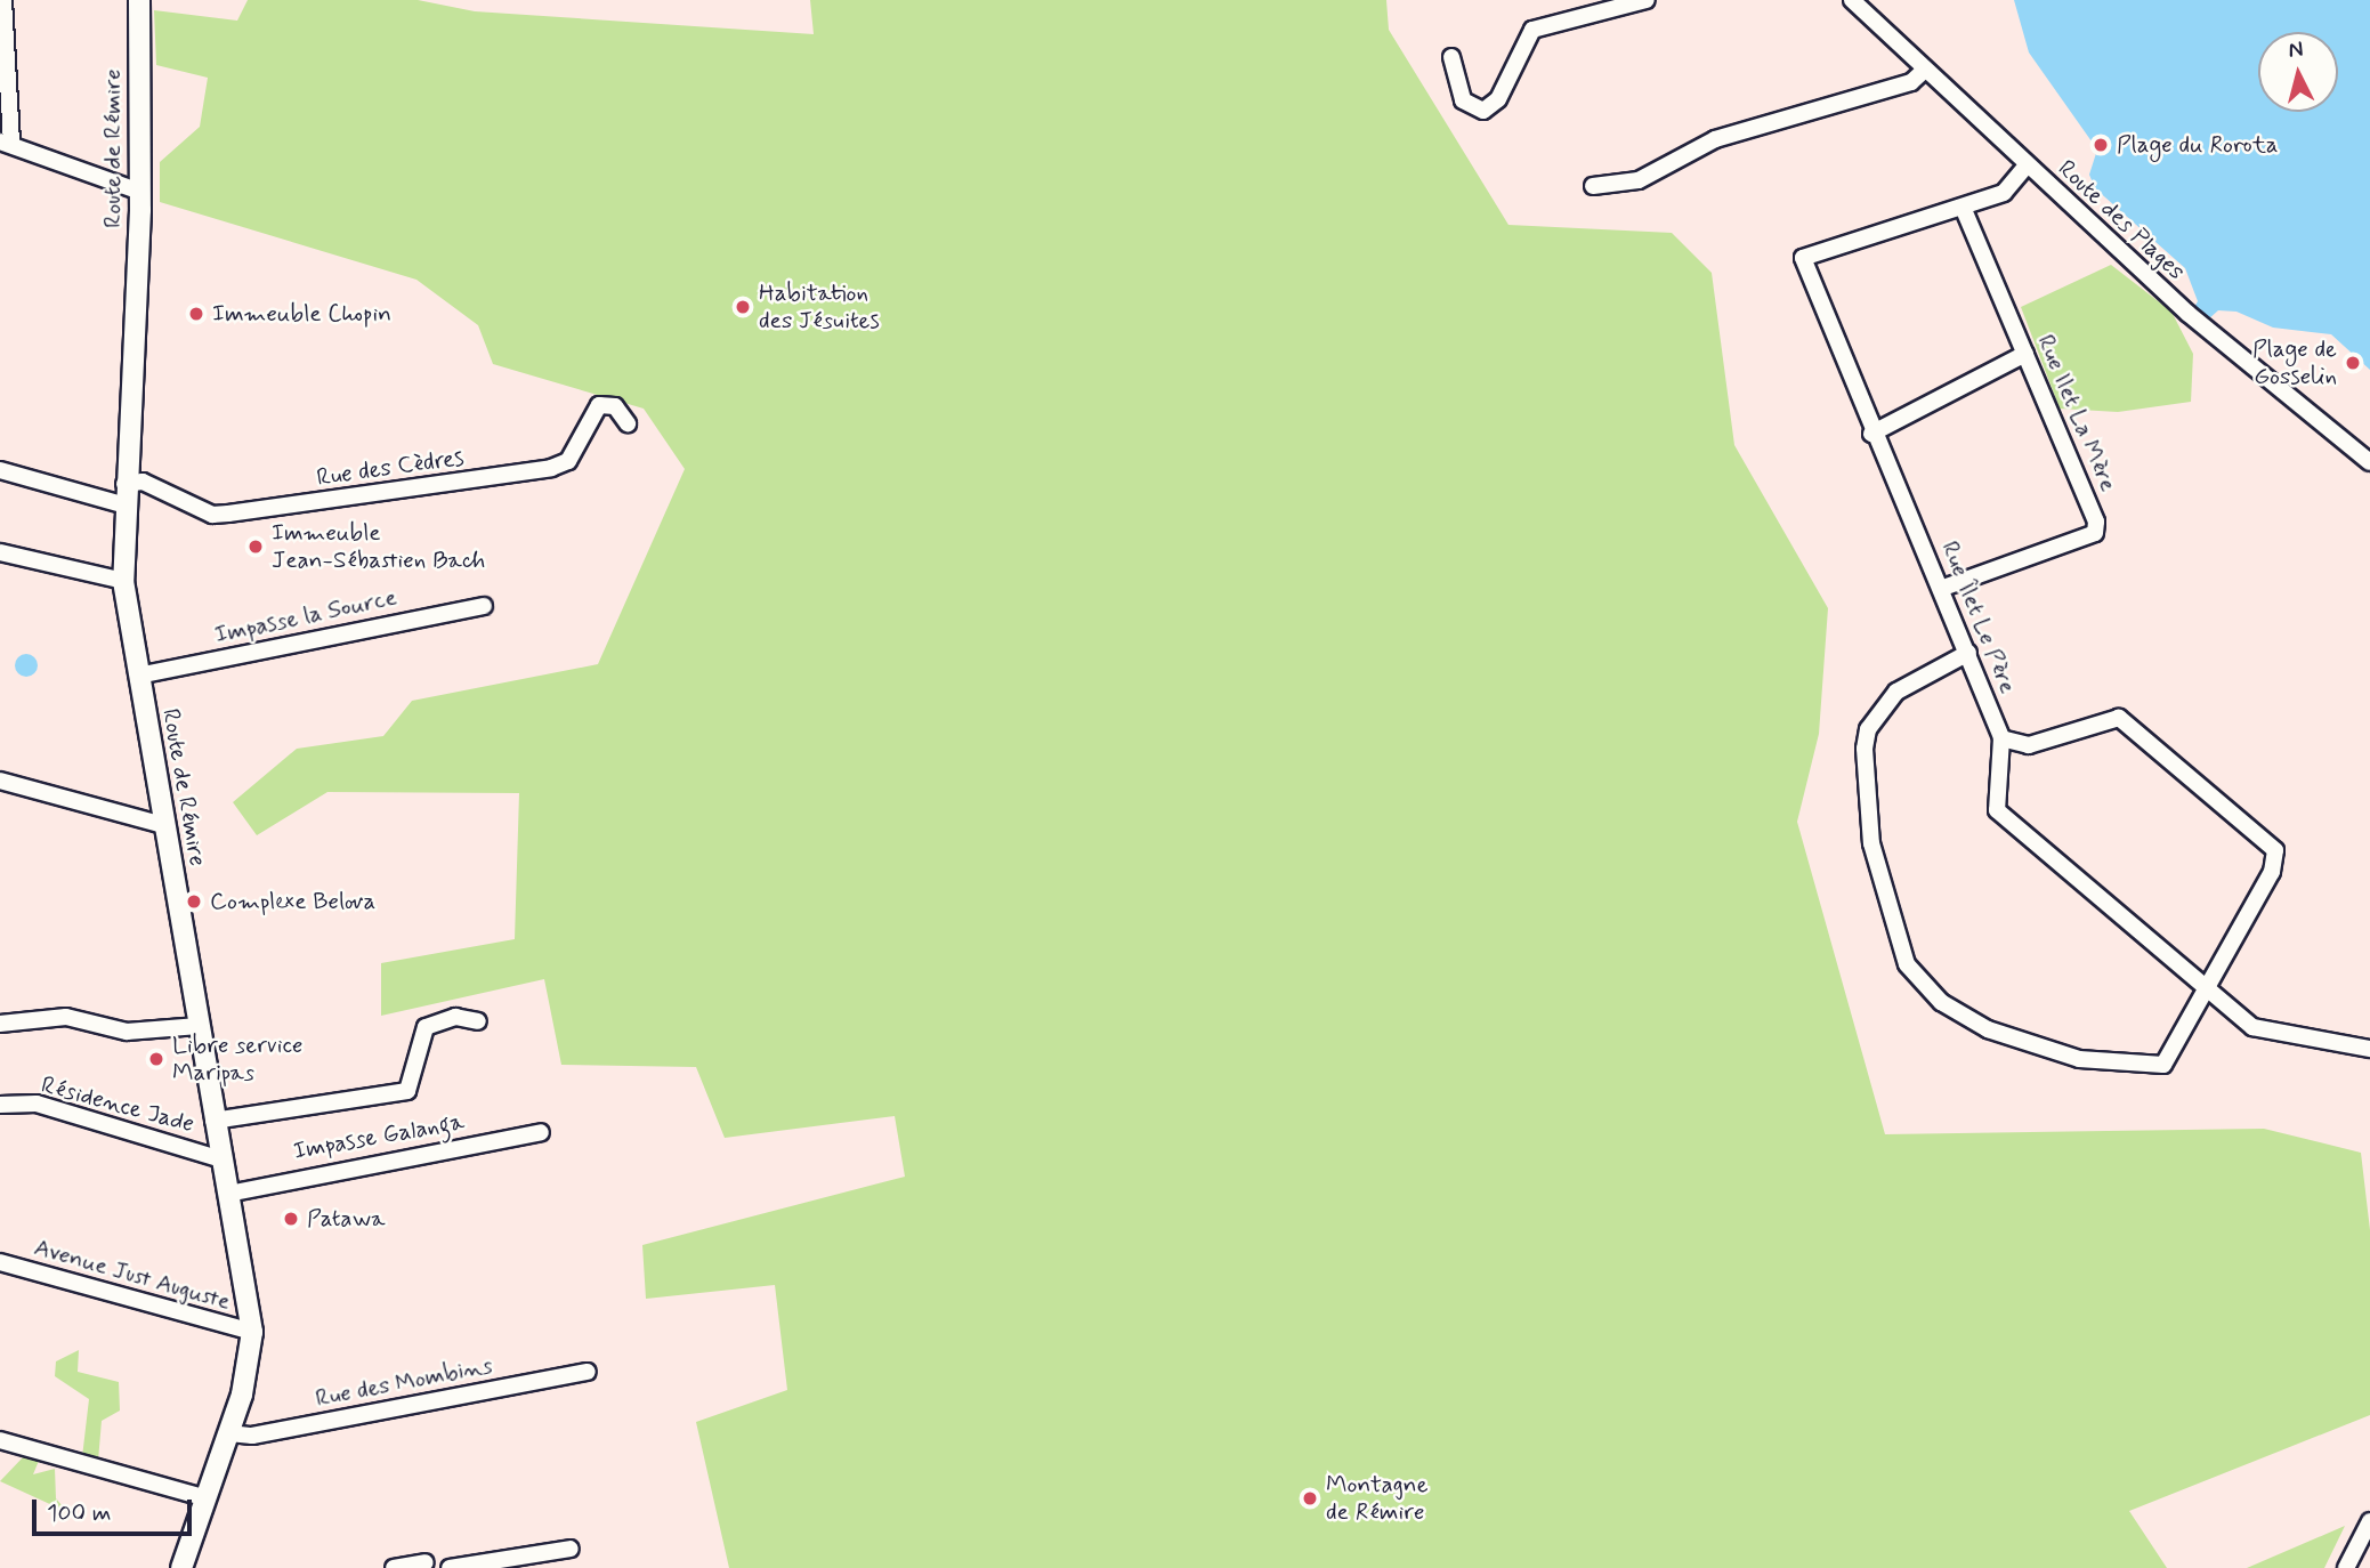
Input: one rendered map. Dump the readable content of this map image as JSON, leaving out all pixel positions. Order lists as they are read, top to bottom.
{
  "streets": {
    "main road": ["Route de Rémire"],
    "street": [
      "Route des Plages",
      "Rue Ilet La Mère",
      "Rue des Cèdres",
      "Impasse la Source",
      "Rue Îlet Le Père",
      "Résidence Jade",
      "Impasse Galanga",
      "Avenue Just Auguste",
      "Rue des Mombins"
    ]
  },
  "crossings": [
    ["Route de Rémire", "Rue des Cèdres"],
    ["Route de Rémire", "Impasse la Source"],
    ["Route de Rémire", "Résidence Jade"],
    ["Route de Rémire", "Impasse Galanga"],
    ["Route de Rémire", "Avenue Just Auguste"],
    ["Route de Rémire", "Rue des Mombins"],
    ["Route des Plages", "Rue Îlet Le Père"],
    ["Rue Ilet La Mère", "Rue Îlet Le Père"]
  ],
  "places": [
    "Plage du Rorota",
    "Habitation des Jésuites",
    "Immeuble Chopin",
    "Plage de Gosselin",
    "Immeuble Jean-Sébastien Bach",
    "Complexe Belova",
    "Libre service Maripas",
    "Patawa",
    "Montagne de Rémire"
  ],
  "scale_bar": "100 m",
  "north": "top"
}
